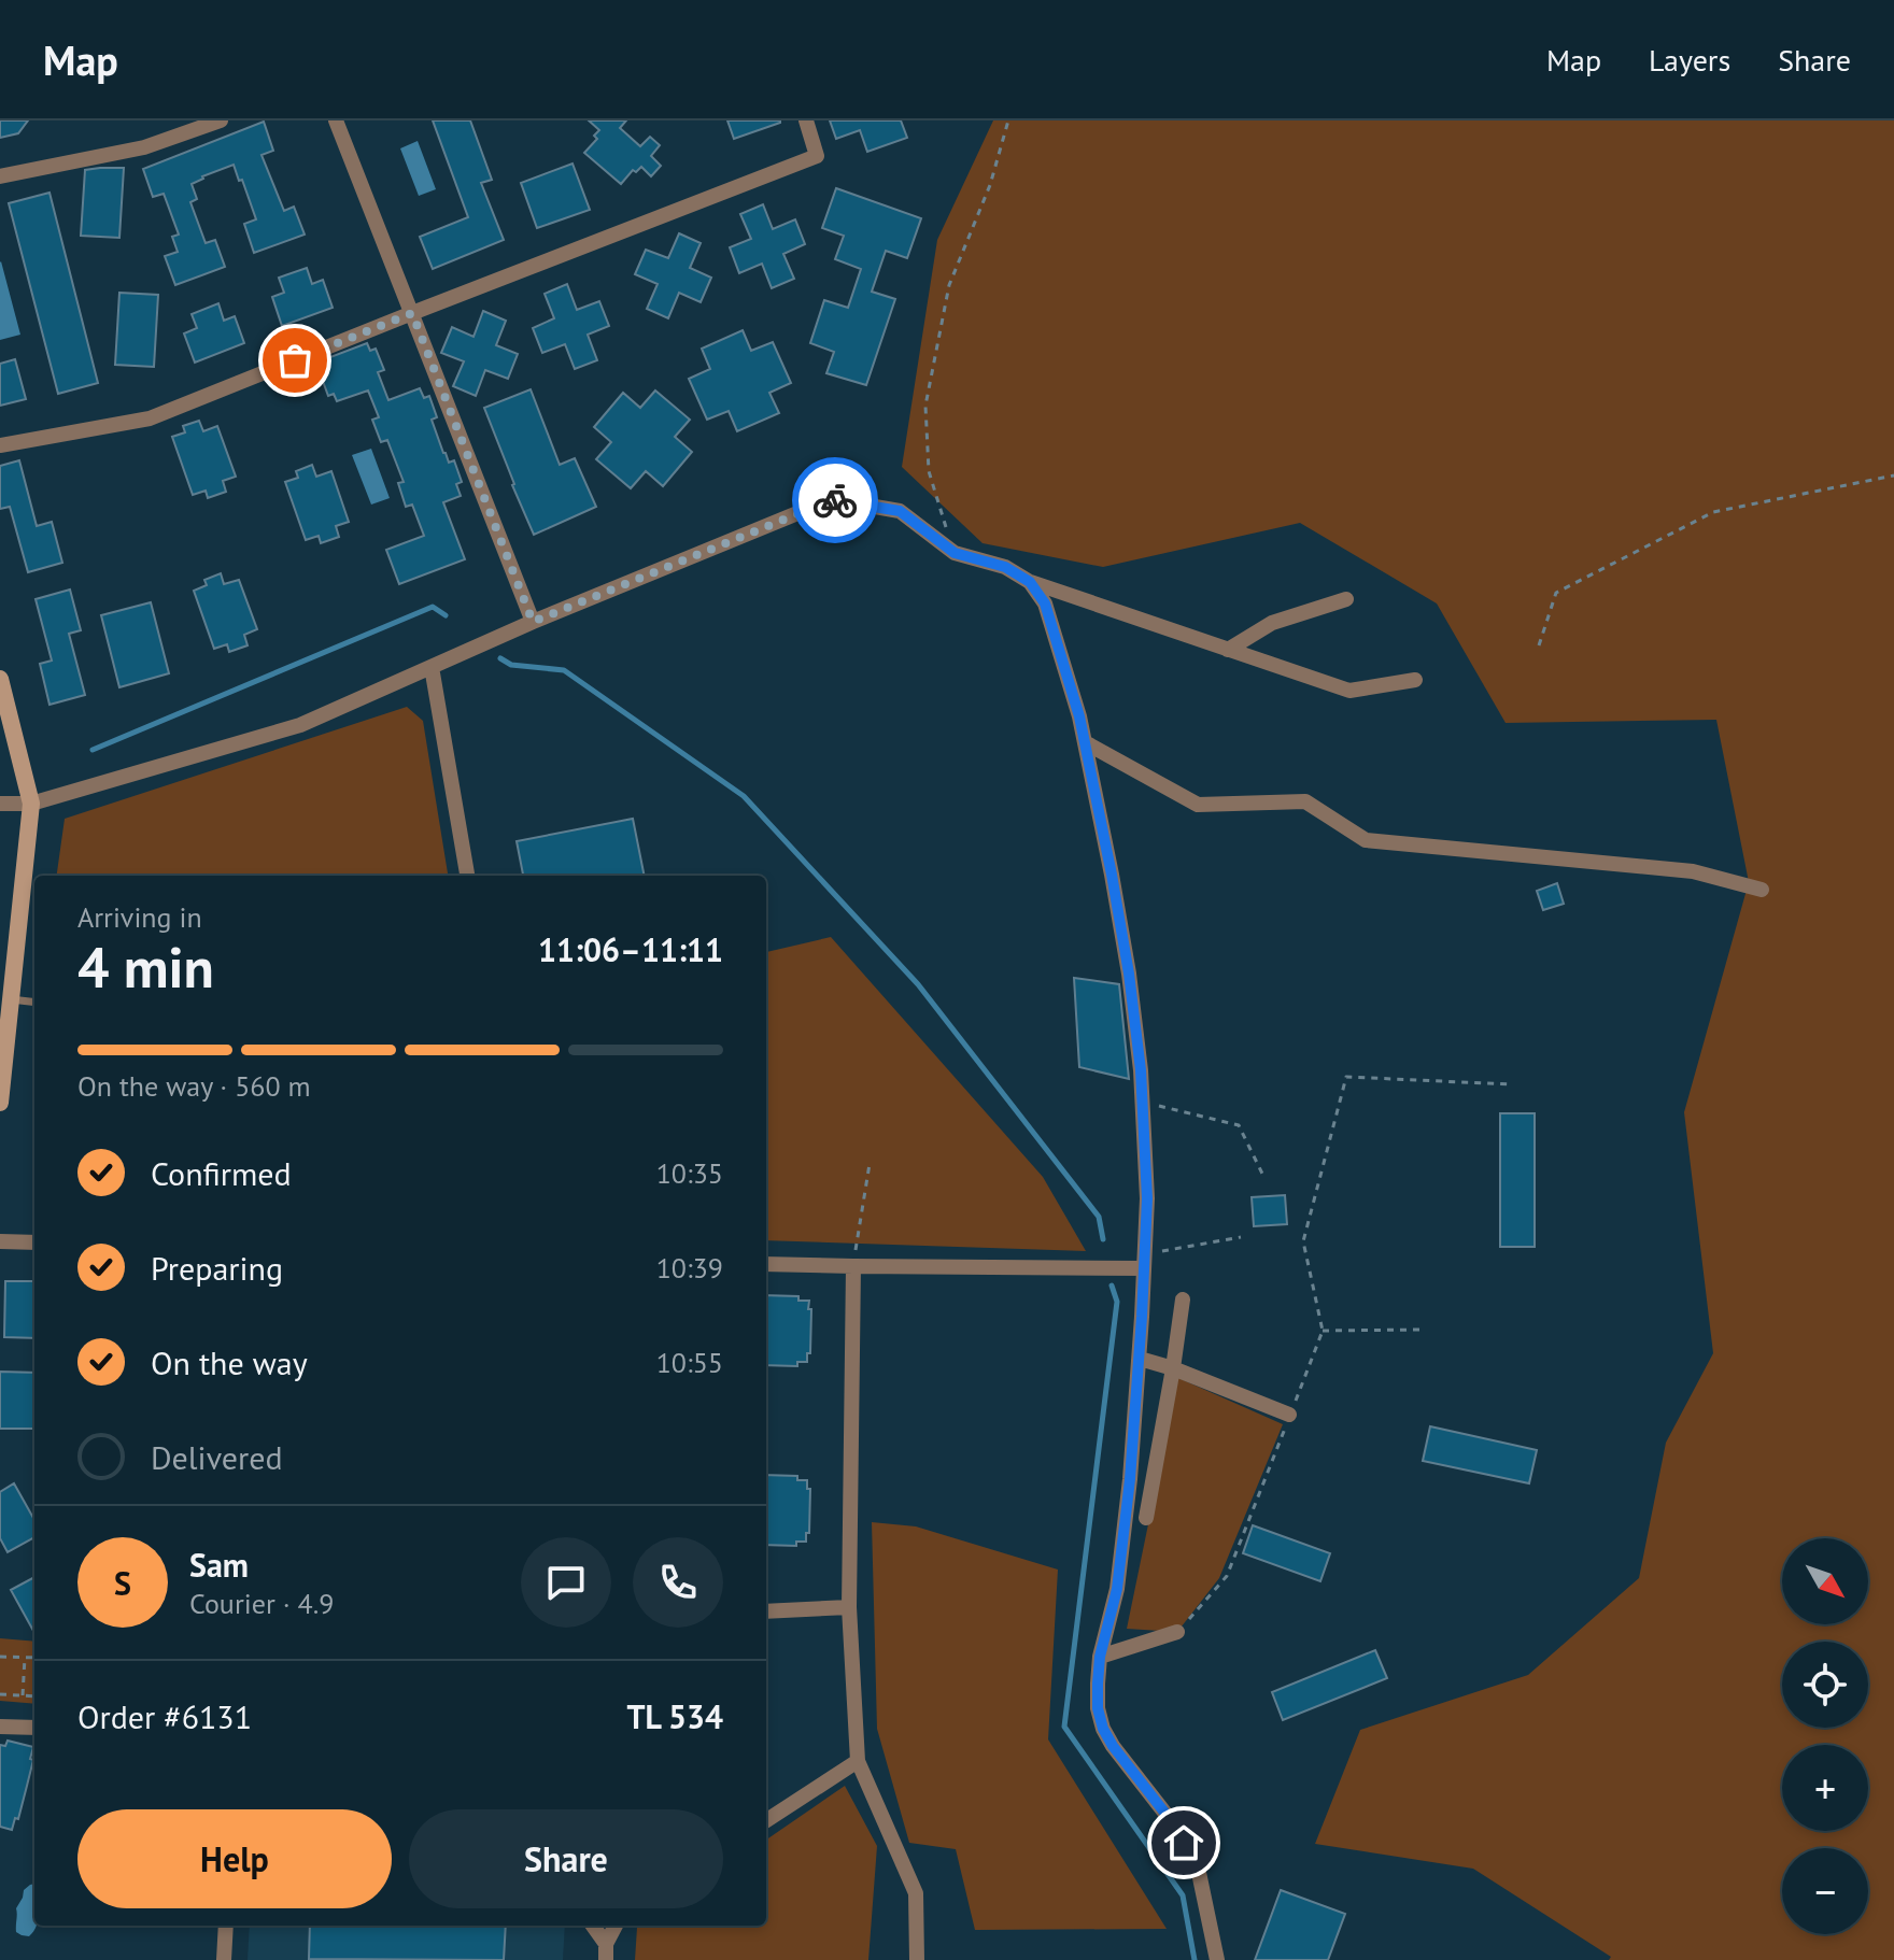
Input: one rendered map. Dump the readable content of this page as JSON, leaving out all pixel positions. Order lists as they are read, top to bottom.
{
  "north": "bottom right",
  "page": {
    "header": "Map",
    "nav": ["Map", "Layers", "Share"],
    "heading": ["4 min", "Arriving in", "11:06–11:11"],
    "panel": [
      "Sam",
      "Courier · 4.9",
      "Order #6131",
      "TL 534"
    ],
    "bar": "On the way · 560 m",
    "list": [
      ["Confirmed", "10:35"],
      ["Preparing", "10:39"],
      ["On the way", "10:55"],
      "Delivered"
    ],
    "round": "S",
    "map_buttons": ["+", "−"],
    "buttons": ["Help", "Share"]
  }
}
